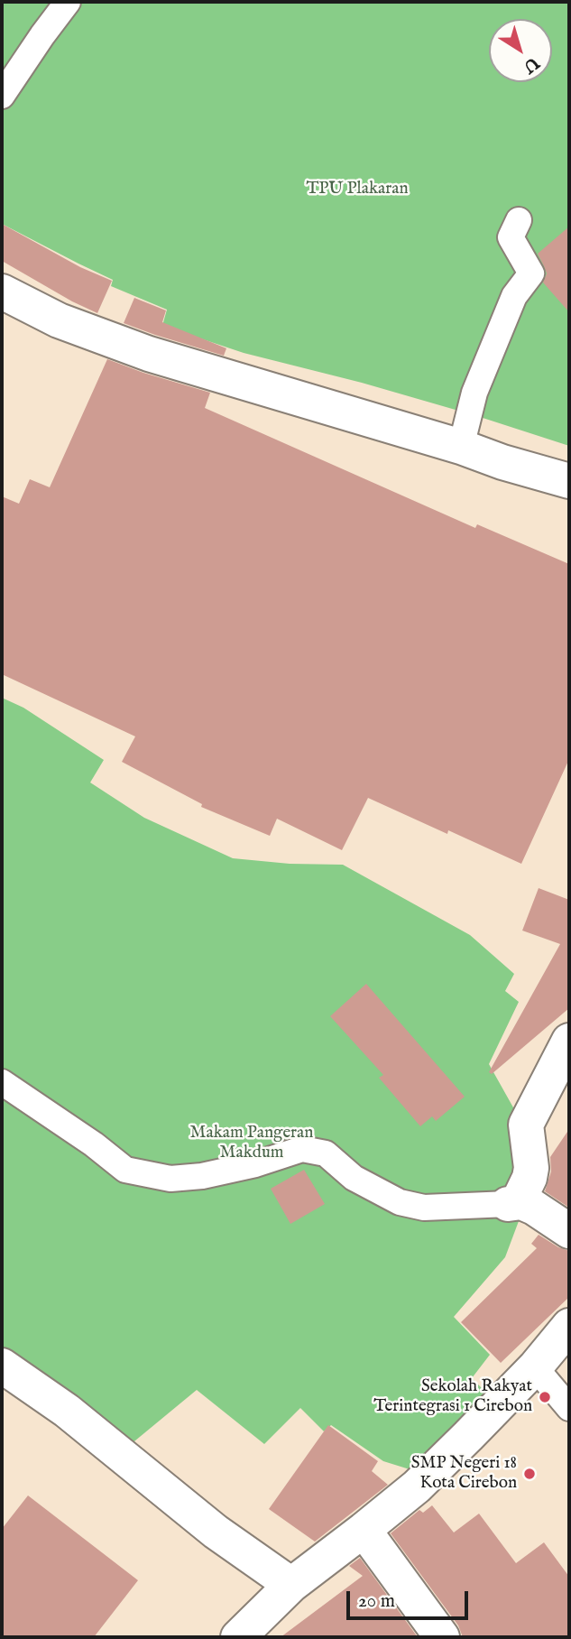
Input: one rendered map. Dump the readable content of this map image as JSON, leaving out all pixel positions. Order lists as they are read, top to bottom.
{
  "parks": ["TPU Plakaran", "Makam Pangeran Makdum"],
  "places": ["Sekolah Rakyat Terintegrasi 1 Cirebon", "SMP Negeri 18 Kota Cirebon"],
  "scale_bar": "20 m",
  "north": "bottom right"
}
